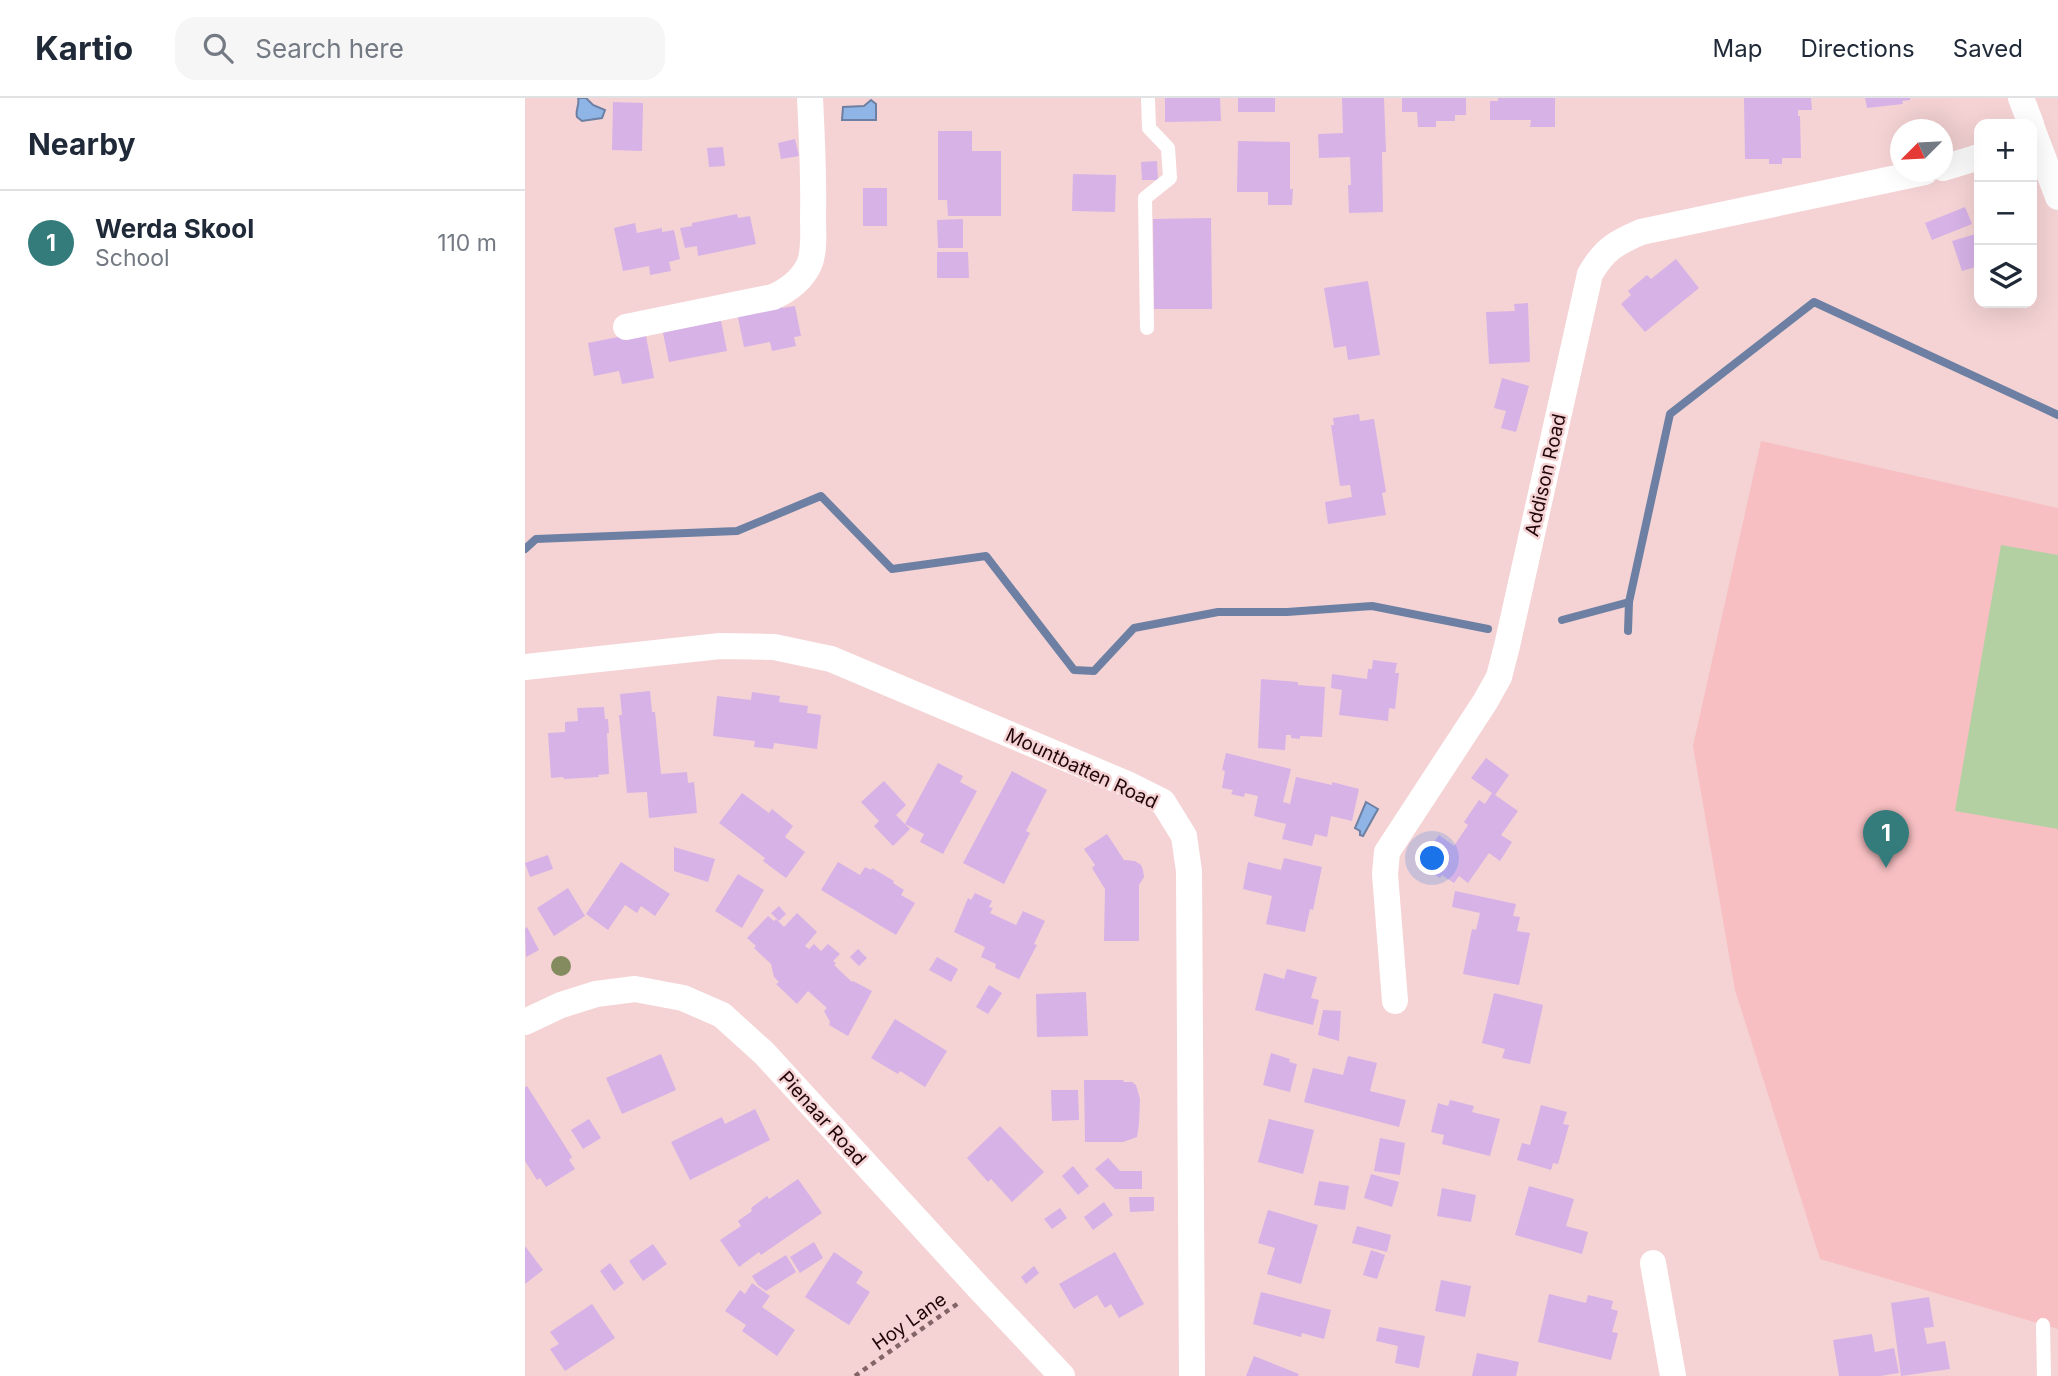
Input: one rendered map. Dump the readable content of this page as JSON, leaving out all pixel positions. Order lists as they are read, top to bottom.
{
  "streets": {
    "street": ["Addison Road", "Mountbatten Road", "Pienaar Road"],
    "path": ["Hoy Lane"]
  },
  "crossings": [
    ["Pienaar Road", "Hoy Lane"]
  ],
  "north": "bottom left",
  "page": {
    "header": "Kartio",
    "search": "Search here",
    "nav": ["Map", "Directions", "Saved"],
    "heading": "Nearby",
    "map_buttons": ["+", "−"],
    "list": [
      {
        "mark": "1",
        "name": "Werda Skool",
        "note": "School",
        "value": "110 m"
      }
    ],
    "pins": "1"
  }
}
